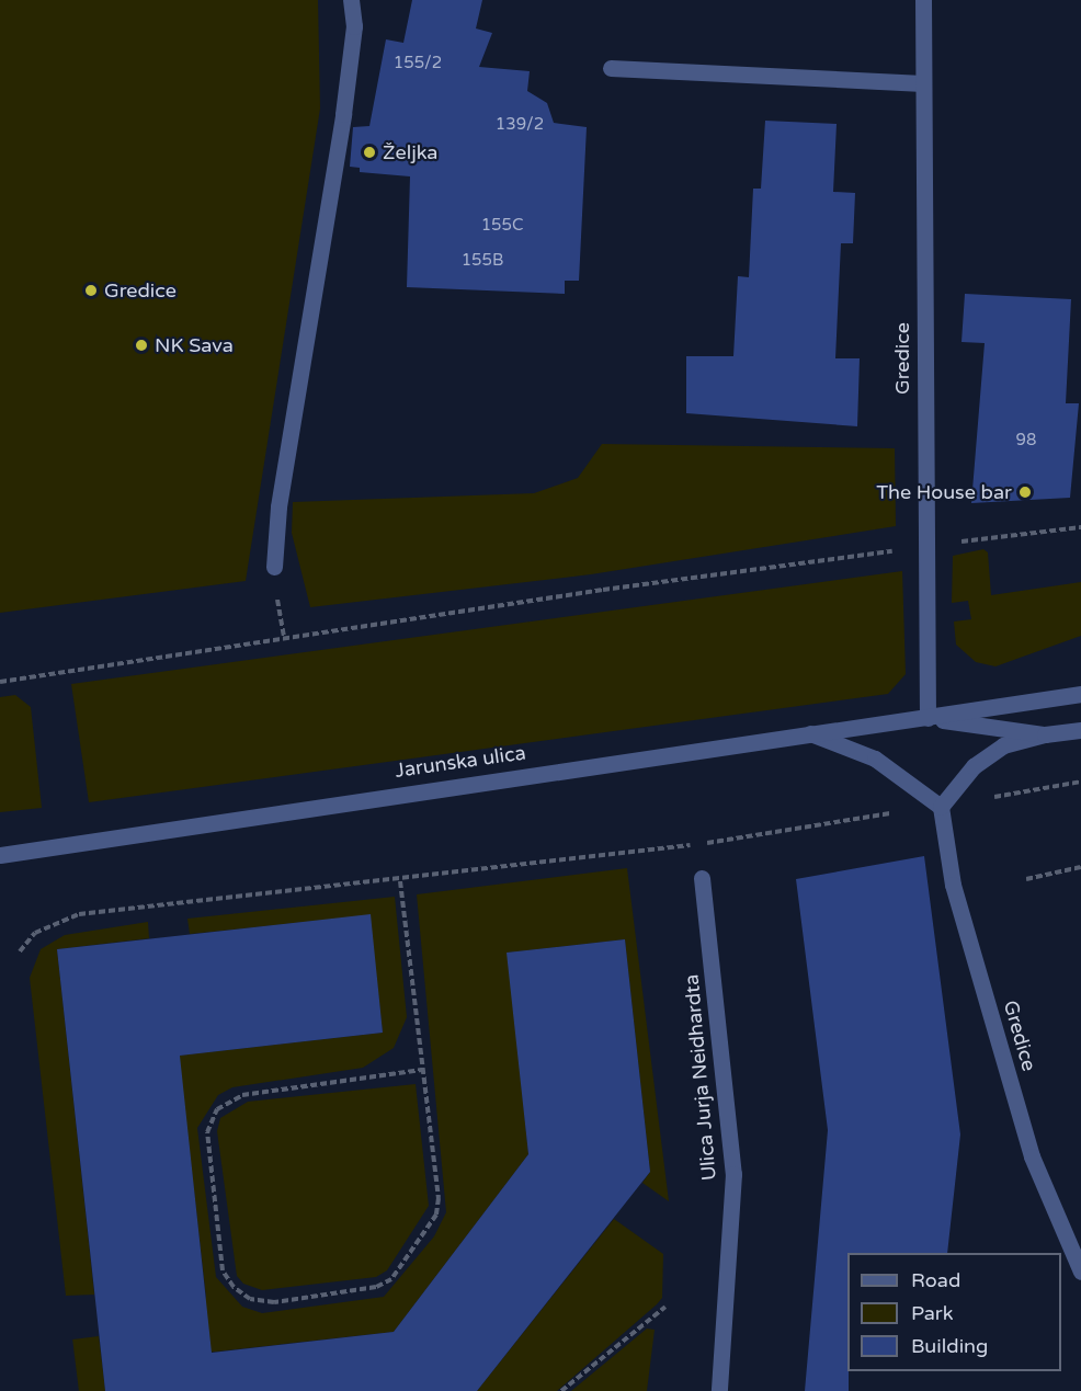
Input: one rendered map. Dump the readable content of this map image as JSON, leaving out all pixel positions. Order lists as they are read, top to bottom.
{
  "streets": {
    "street": ["Gredice", "Jarunska ulica", "Ulica Jurja Neidhardta"]
  },
  "crossings": [
    ["Gredice", "Jarunska ulica"]
  ],
  "places": [
    "Željka",
    "Gredice",
    "NK Sava",
    "The House bar"
  ],
  "house_numbers": [
    "155/2",
    "139/2",
    "155C",
    "155B",
    "98"
  ],
  "legend": ["Road", "Park", "Building"]
}
